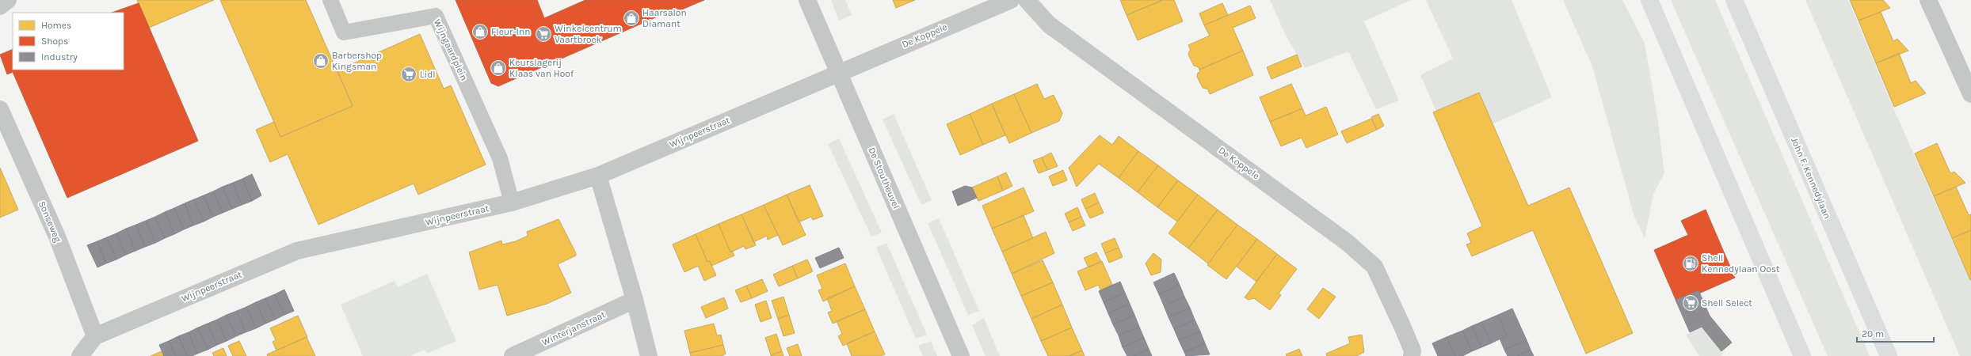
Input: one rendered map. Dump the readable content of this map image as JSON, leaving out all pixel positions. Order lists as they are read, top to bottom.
{
  "streets": {
    "main road": ["John F. Kennedylaan"],
    "street": [
      "De Koppele",
      "Wijngaardplein",
      "Wijnpeerstraat",
      "De Stoutheuvel",
      "Sonseweg",
      "Winterjanstraat"
    ]
  },
  "crossings": [
    ["De Koppele", "Wijnpeerstraat"],
    ["De Koppele", "De Stoutheuvel"],
    ["Wijngaardplein", "Wijnpeerstraat"],
    ["Wijnpeerstraat", "De Stoutheuvel"],
    ["Wijnpeerstraat", "Sonseweg"]
  ],
  "places": {
    "shop": [
      "Haarsalon Diamant",
      "Fleur-Inn",
      "Barbershop Kingsman",
      "Keurslagerij Klaas van Hoof"
    ],
    "supermarket": ["Winkelcentrum Vaartbroek", "Lidl", "Shell Select"],
    "fuel station": ["Shell Kennedylaan Oost"]
  },
  "legend": ["Homes", "Shops", "Industry"],
  "scale_bar": "20 m"
}
